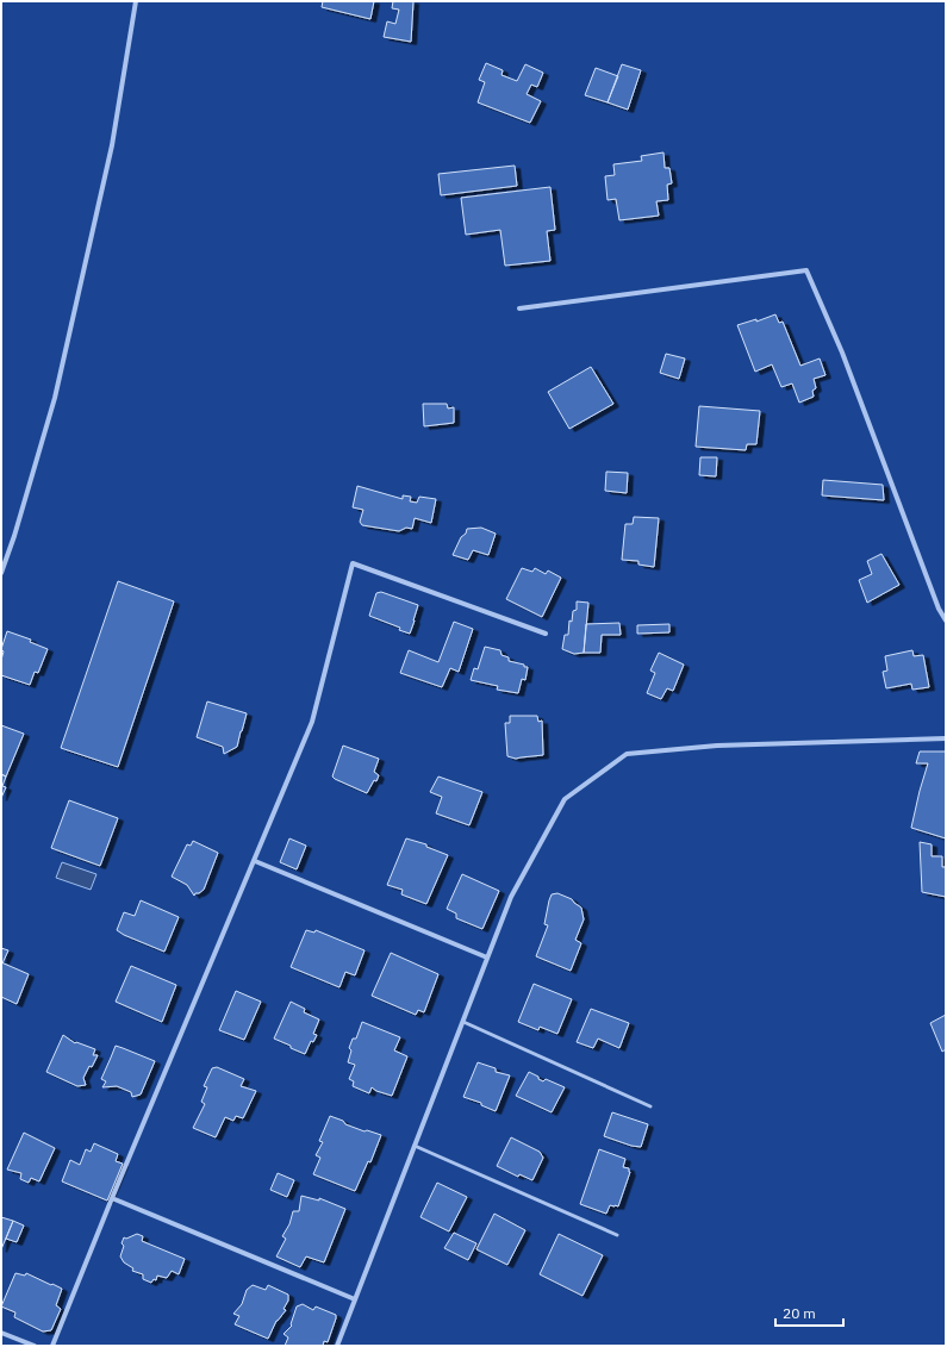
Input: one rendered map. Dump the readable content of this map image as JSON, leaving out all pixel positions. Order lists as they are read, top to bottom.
{
  "scale_bar": "20 m"
}
